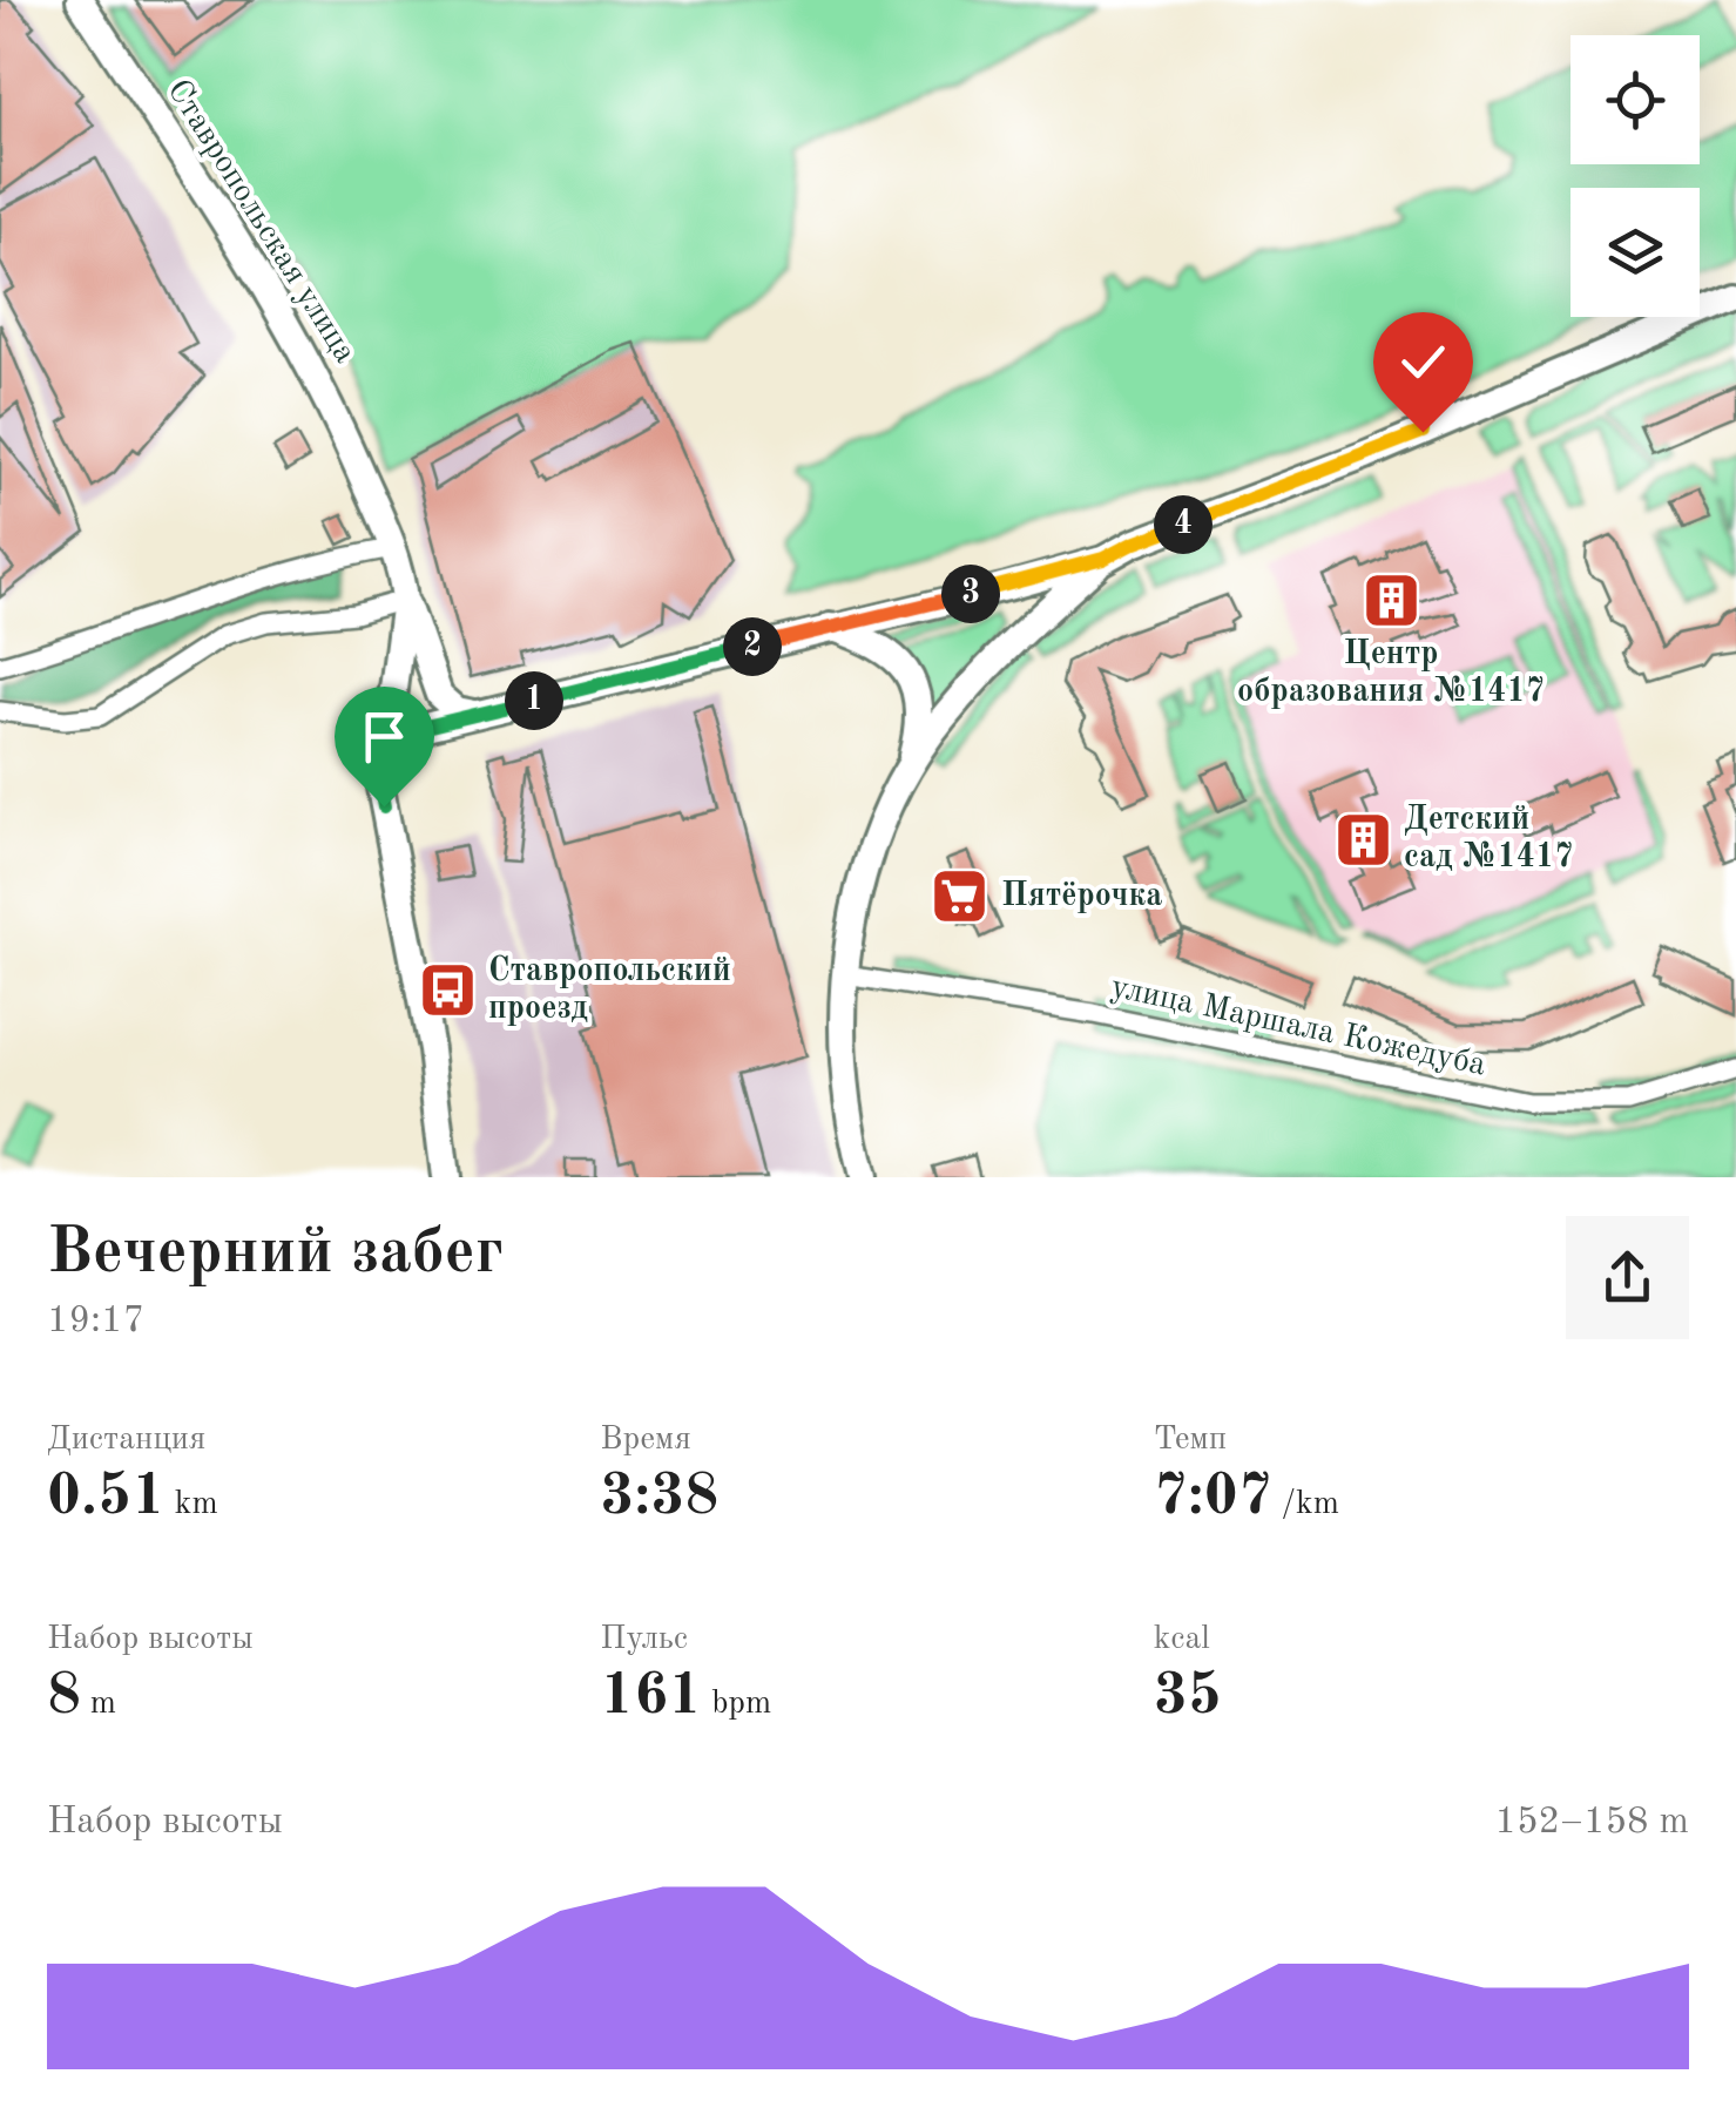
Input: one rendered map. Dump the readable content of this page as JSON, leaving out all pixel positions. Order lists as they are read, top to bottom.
{
  "streets": {
    "street": ["Ставропольская улица", "улица Маршала Кожедуба"]
  },
  "places": {
    "building": ["Центр образования №1417", "Детский сад №1417"],
    "supermarket": ["Пятёрочка"],
    "bus stop": ["Ставропольский проезд"]
  },
  "page": {
    "pins": [
      "4",
      "3",
      "2",
      "1"
    ],
    "heading": ["Вечерний забег", "19:17"],
    "stats": [
      ["Дистанция", "0.51 km"],
      ["Время", "3:38"],
      ["Темп", "7:07 /km"],
      ["Набор высоты", "8 m"],
      ["Пульс", "161 bpm"],
      ["kcal", "35"]
    ],
    "chart": ["Набор высоты", "152–158 m"]
  }
}
